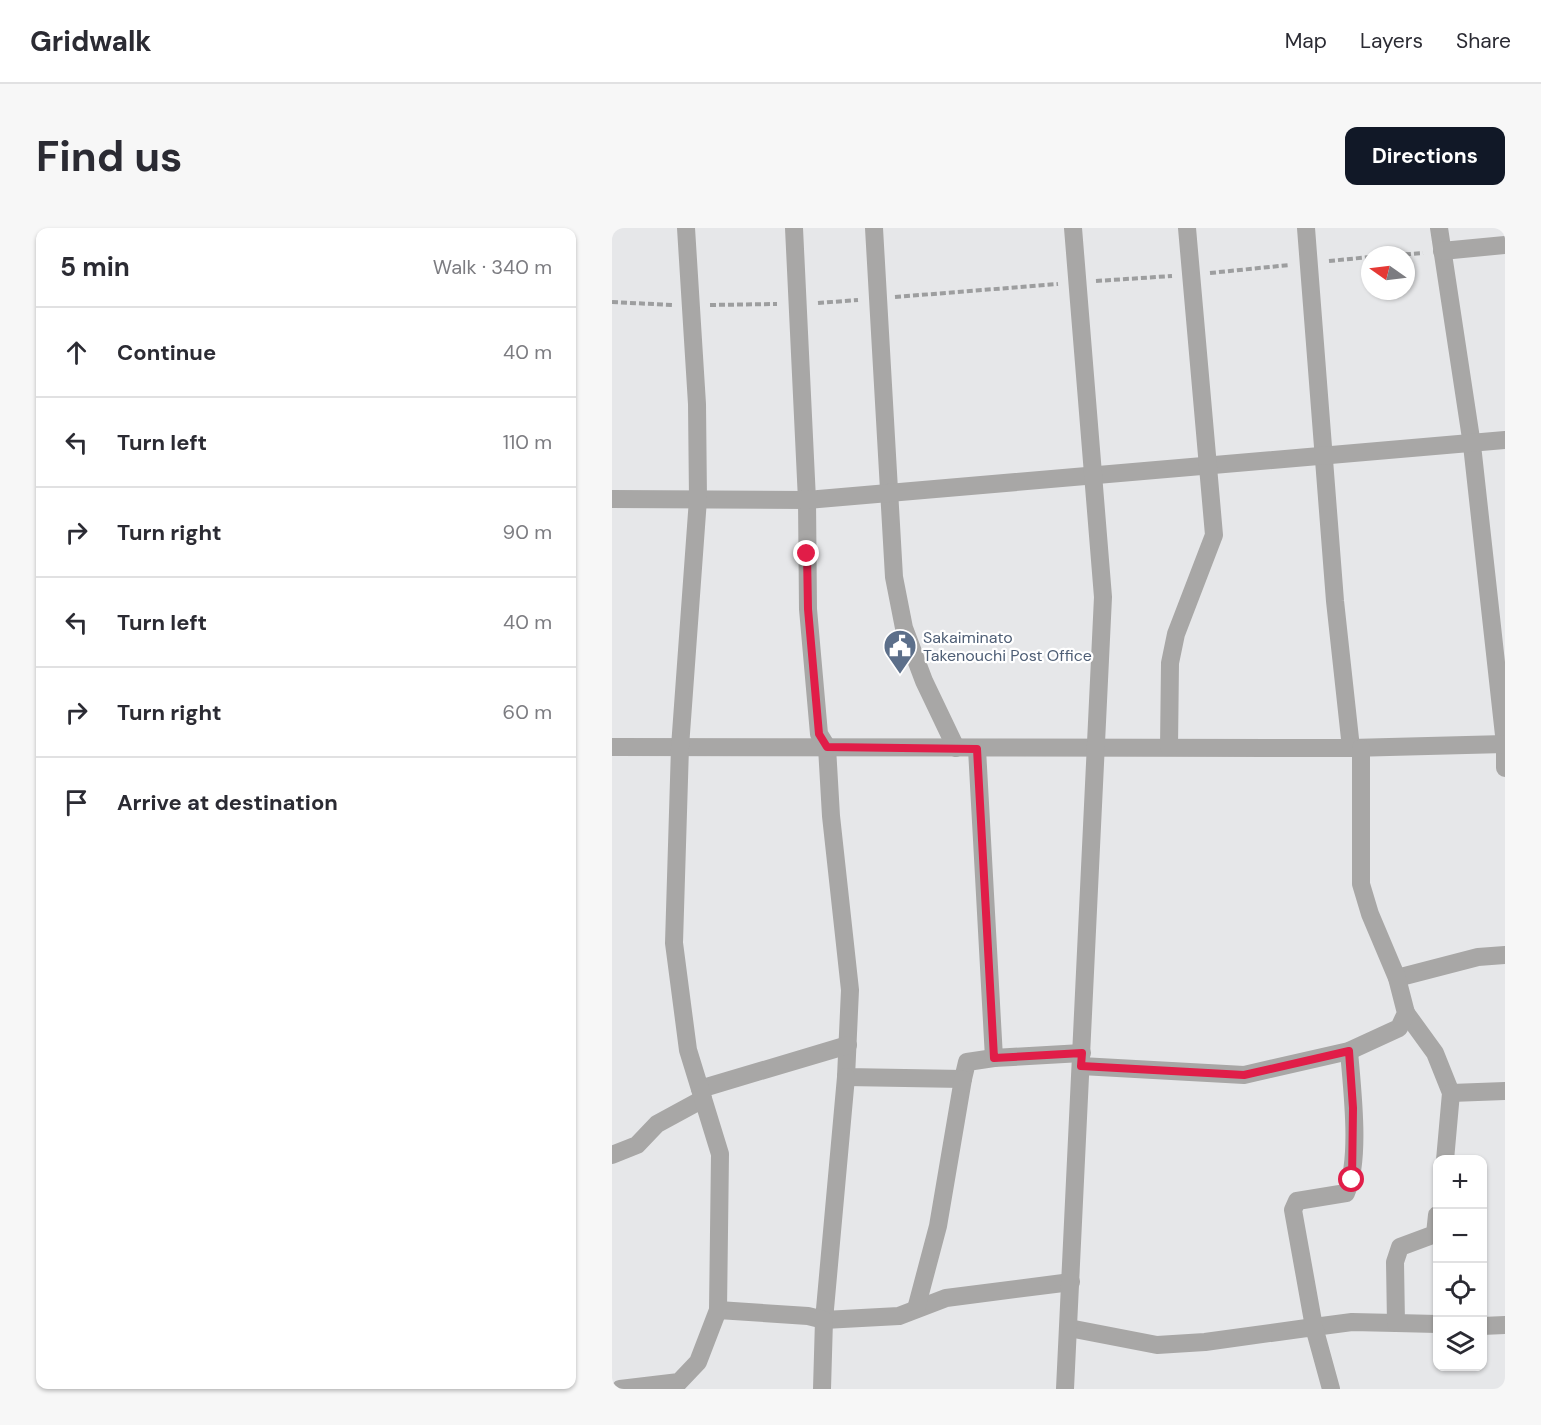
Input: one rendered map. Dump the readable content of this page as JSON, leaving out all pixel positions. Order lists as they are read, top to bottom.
{
  "places": {
    "public building": ["Sakaiminato Takenouchi Post Office"]
  },
  "north": "left",
  "page": {
    "header": "Gridwalk",
    "nav": ["Map", "Layers", "Share"],
    "buttons": "Directions",
    "title": "Find us",
    "heading": ["5 min", "Walk · 340 m"],
    "list": [
      ["Continue", "40 m"],
      ["Turn left", "110 m"],
      ["Turn right", "90 m"],
      ["Turn left", "40 m"],
      ["Turn right", "60 m"],
      "Arrive at destination"
    ],
    "map_buttons": ["+", "−"]
  }
}
